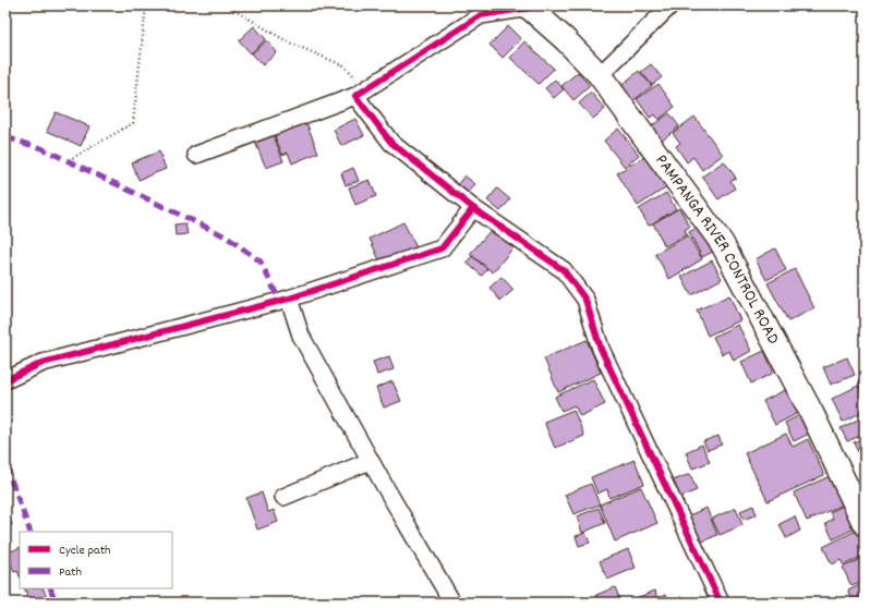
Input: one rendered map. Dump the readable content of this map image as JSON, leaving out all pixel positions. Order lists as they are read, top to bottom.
{
  "streets": {
    "main road": ["PAMPANGA RIVER CONTROL ROAD"]
  },
  "legend": ["Cycle path", "Path"]
}
